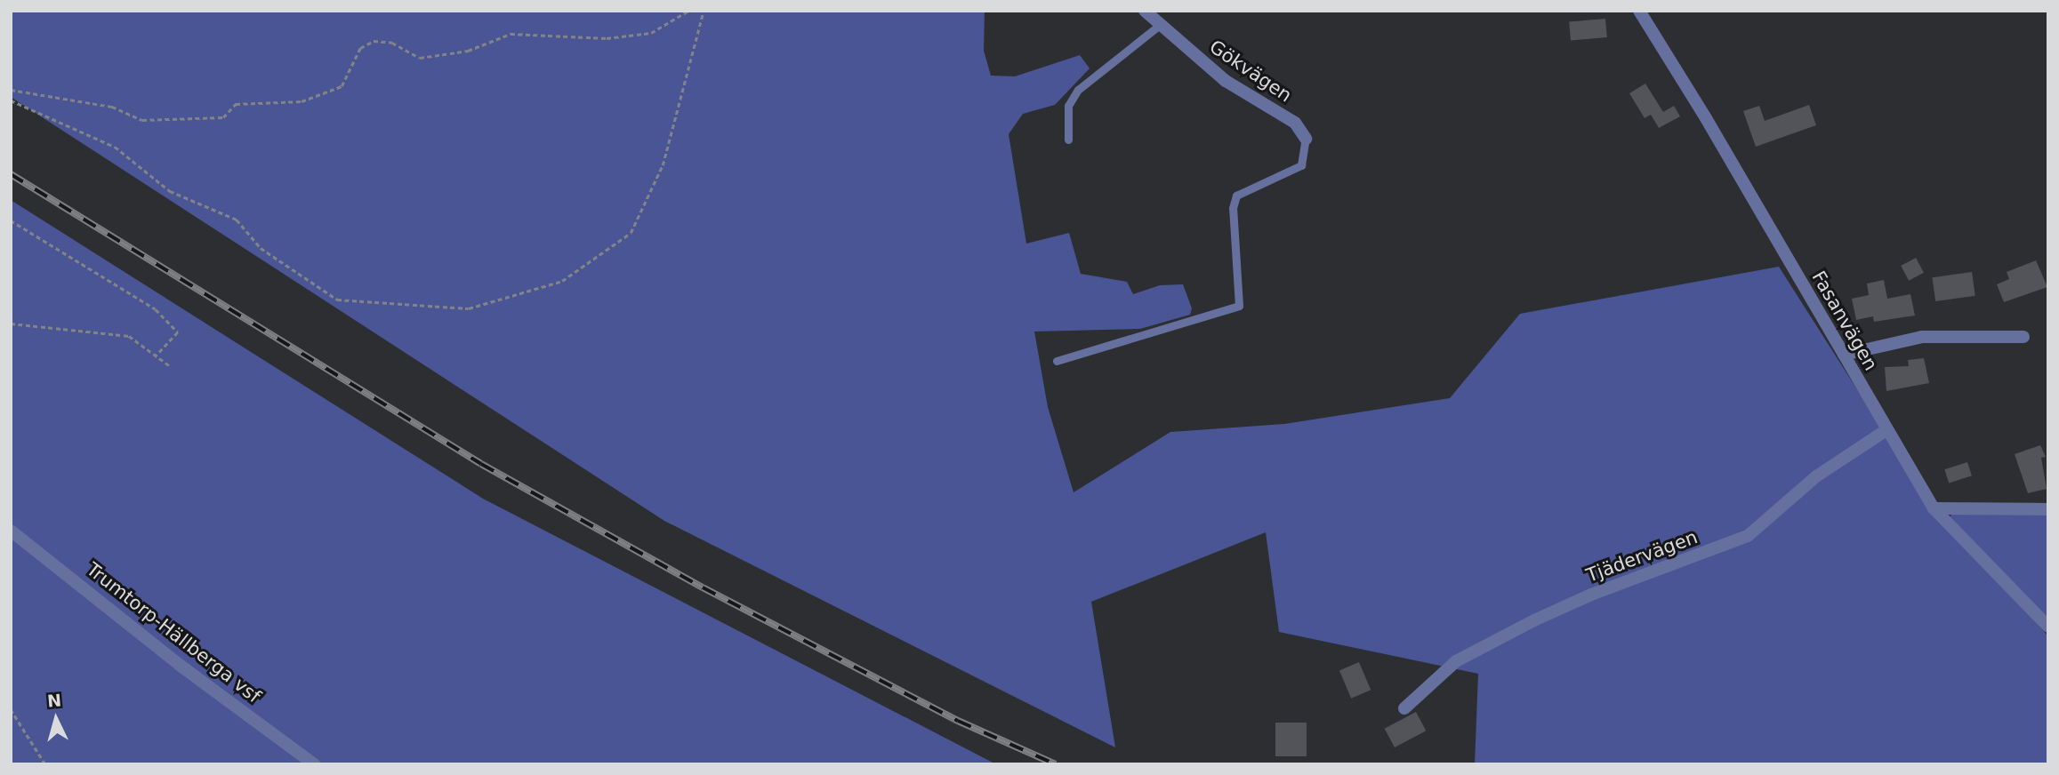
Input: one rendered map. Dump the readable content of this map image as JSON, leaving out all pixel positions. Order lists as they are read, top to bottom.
{
  "streets": {
    "street": [
      "Gökvägen",
      "Fasanvägen",
      "Tjädervägen",
      "Trumtorp-Hällberga vsf"
    ]
  },
  "crossings": [
    ["Fasanvägen", "Tjädervägen"]
  ],
  "north": "top"
}
